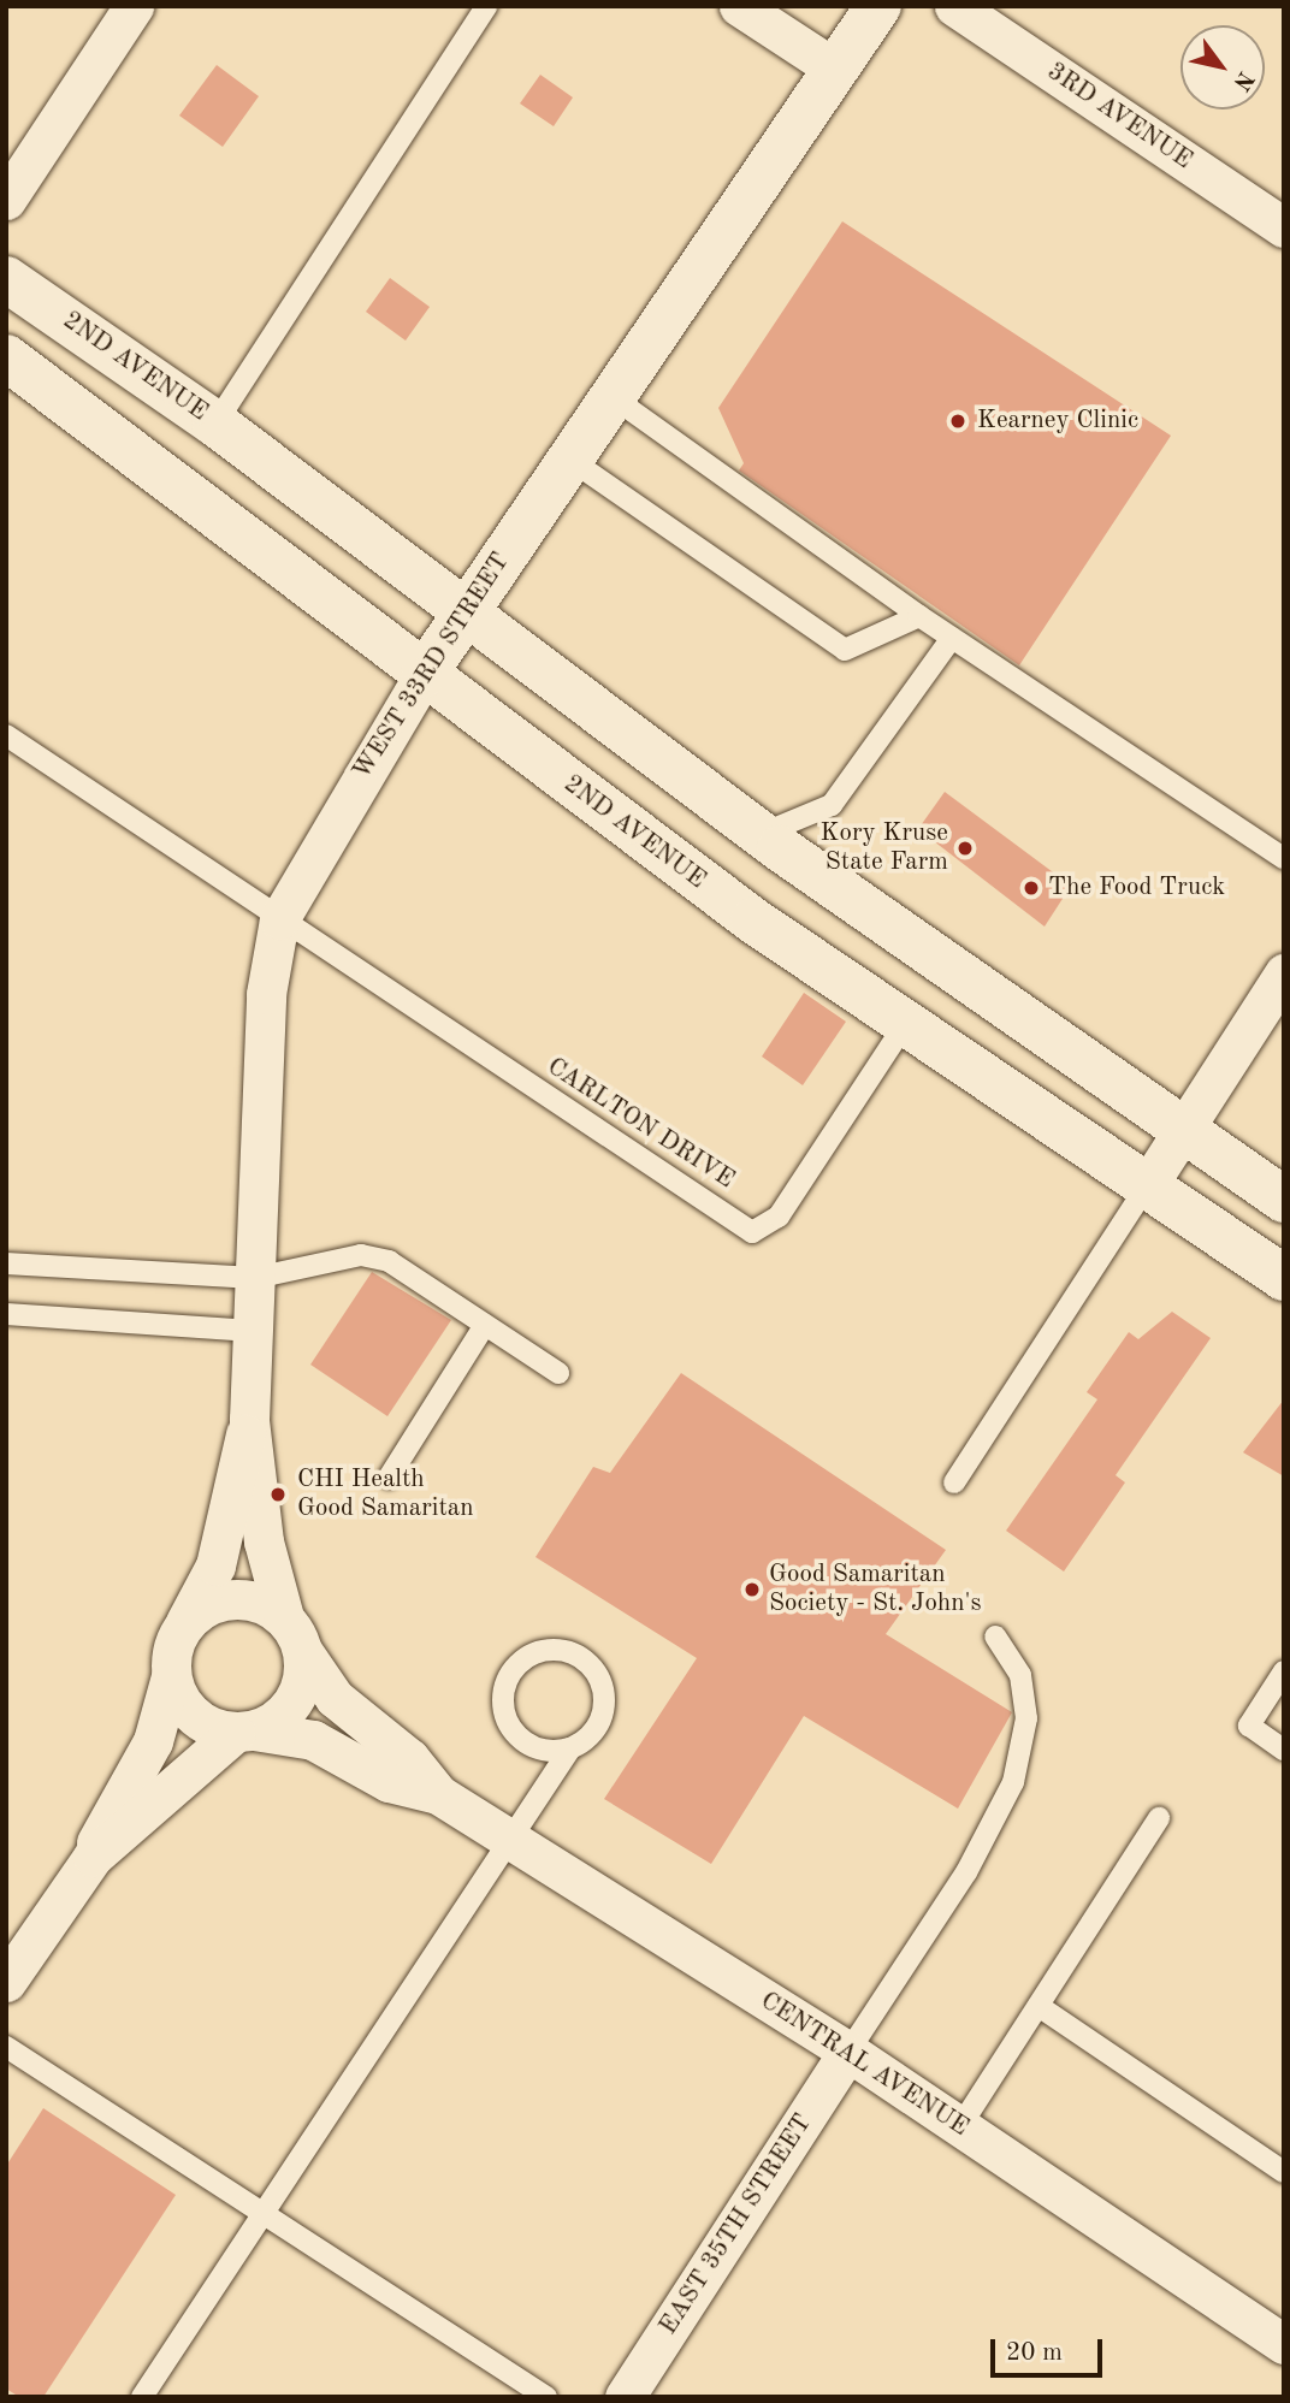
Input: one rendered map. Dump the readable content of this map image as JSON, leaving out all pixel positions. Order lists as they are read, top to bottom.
{
  "streets": {
    "main road": ["2ND AVENUE", "WEST 33RD STREET"],
    "street": ["3RD AVENUE", "CENTRAL AVENUE", "EAST 35TH STREET"],
    "lane": ["CARLTON DRIVE"]
  },
  "crossings": [
    ["2ND AVENUE", "WEST 33RD STREET"],
    ["2ND AVENUE", "CARLTON DRIVE"],
    ["WEST 33RD STREET", "CARLTON DRIVE"],
    ["WEST 33RD STREET", "CENTRAL AVENUE"],
    ["CENTRAL AVENUE", "EAST 35TH STREET"]
  ],
  "places": [
    "Kearney Clinic",
    "Kory Kruse State Farm",
    "The Food Truck",
    "CHI Health Good Samaritan",
    "Good Samaritan Society - St. John's"
  ],
  "scale_bar": "20 m",
  "north": "bottom right"
}
